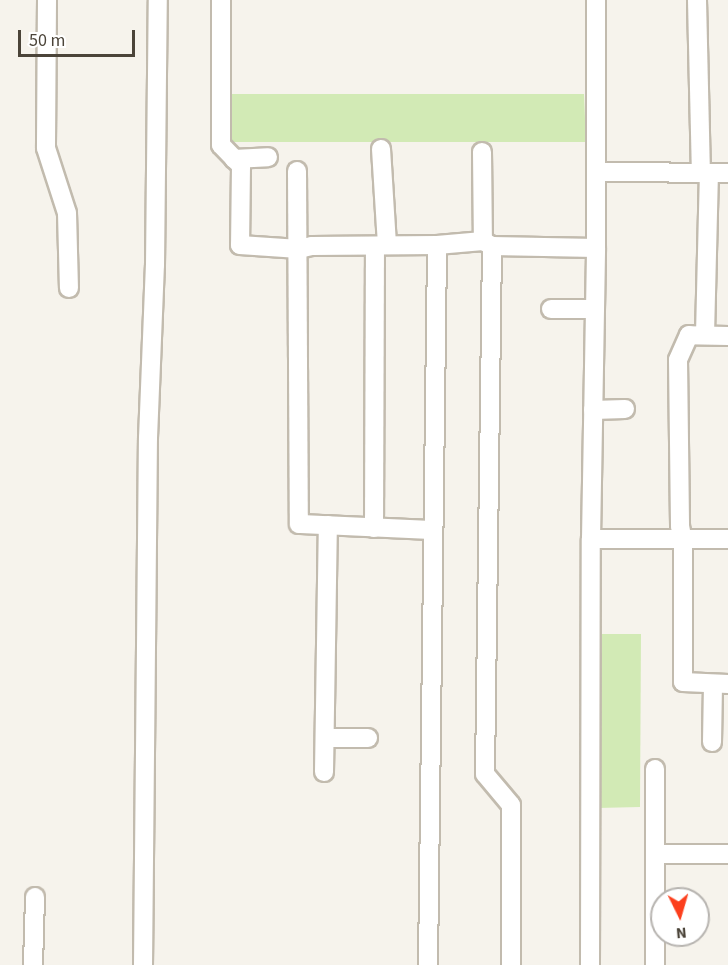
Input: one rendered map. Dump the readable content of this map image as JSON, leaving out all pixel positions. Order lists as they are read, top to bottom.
{
  "scale_bar": "50 m",
  "north": "bottom"
}
